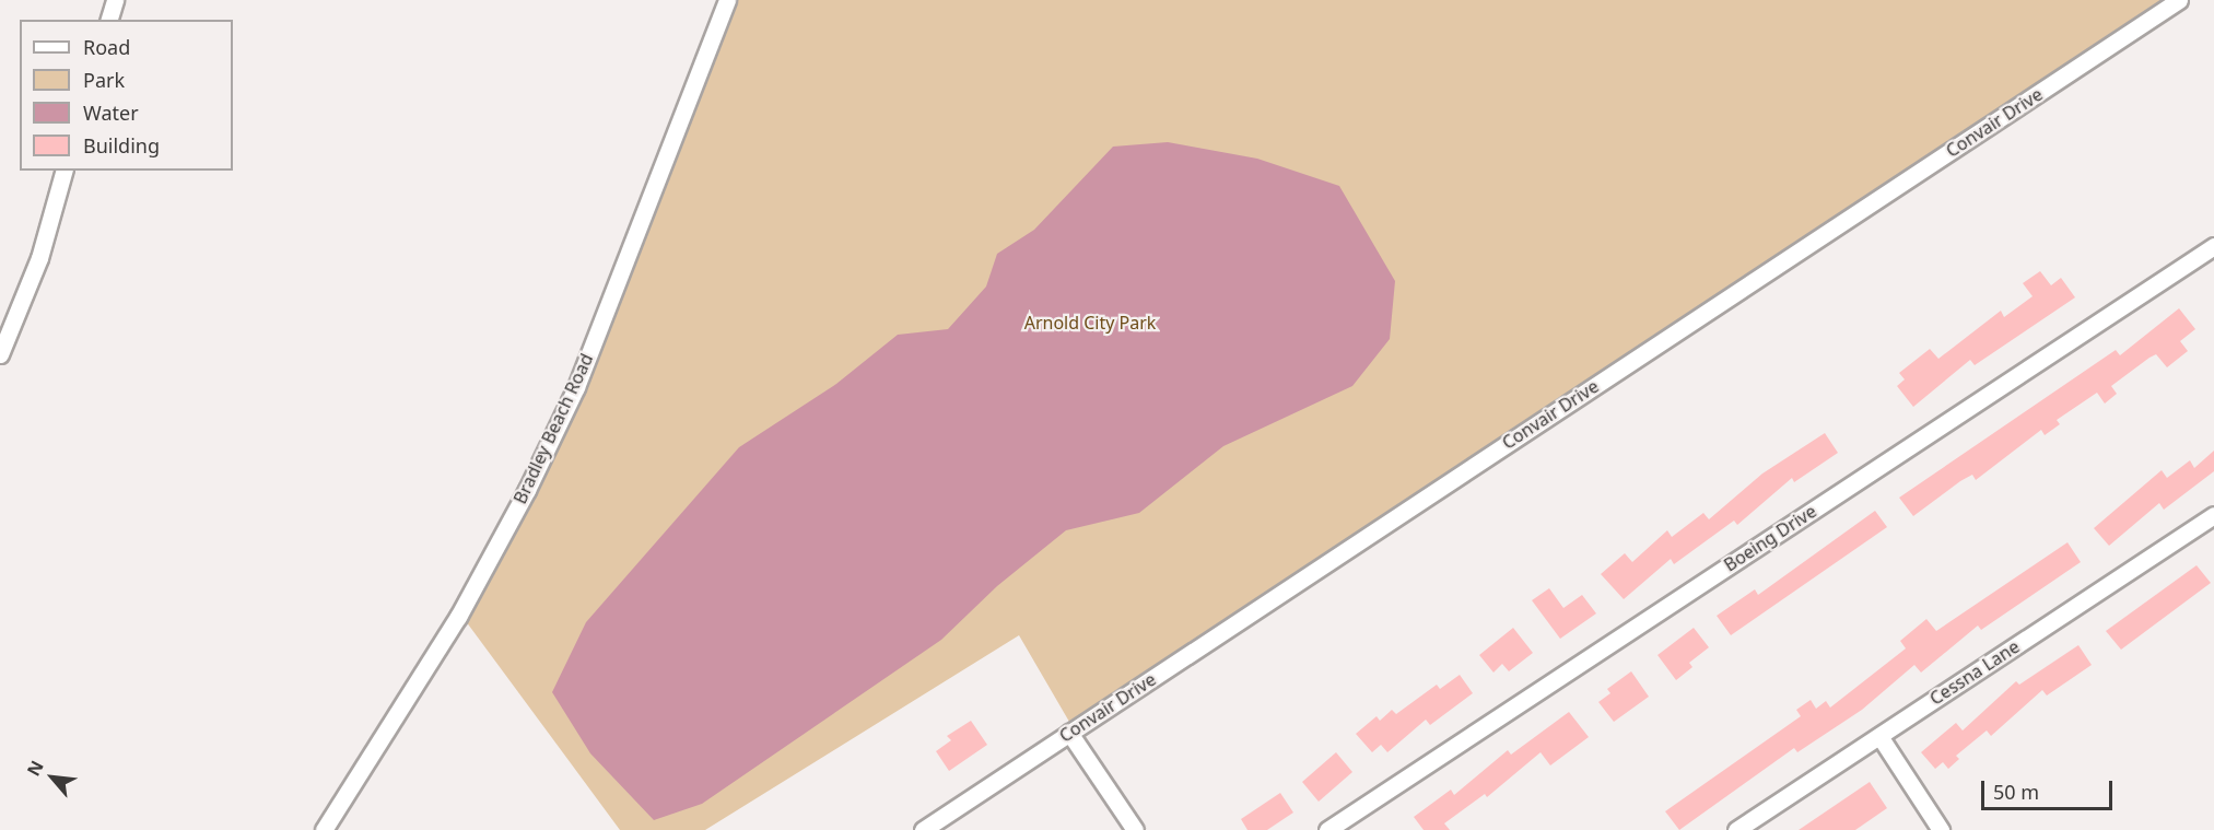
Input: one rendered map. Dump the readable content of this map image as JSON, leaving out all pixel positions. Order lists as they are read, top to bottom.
{
  "streets": {
    "street": [
      "Convair Drive",
      "Bradley Beach Road",
      "Boeing Drive",
      "Cessna Lane"
    ]
  },
  "parks": ["Arnold City Park"],
  "legend": [
    "Road",
    "Park",
    "Water",
    "Building"
  ],
  "scale_bar": "50 m",
  "north": "top left"
}
